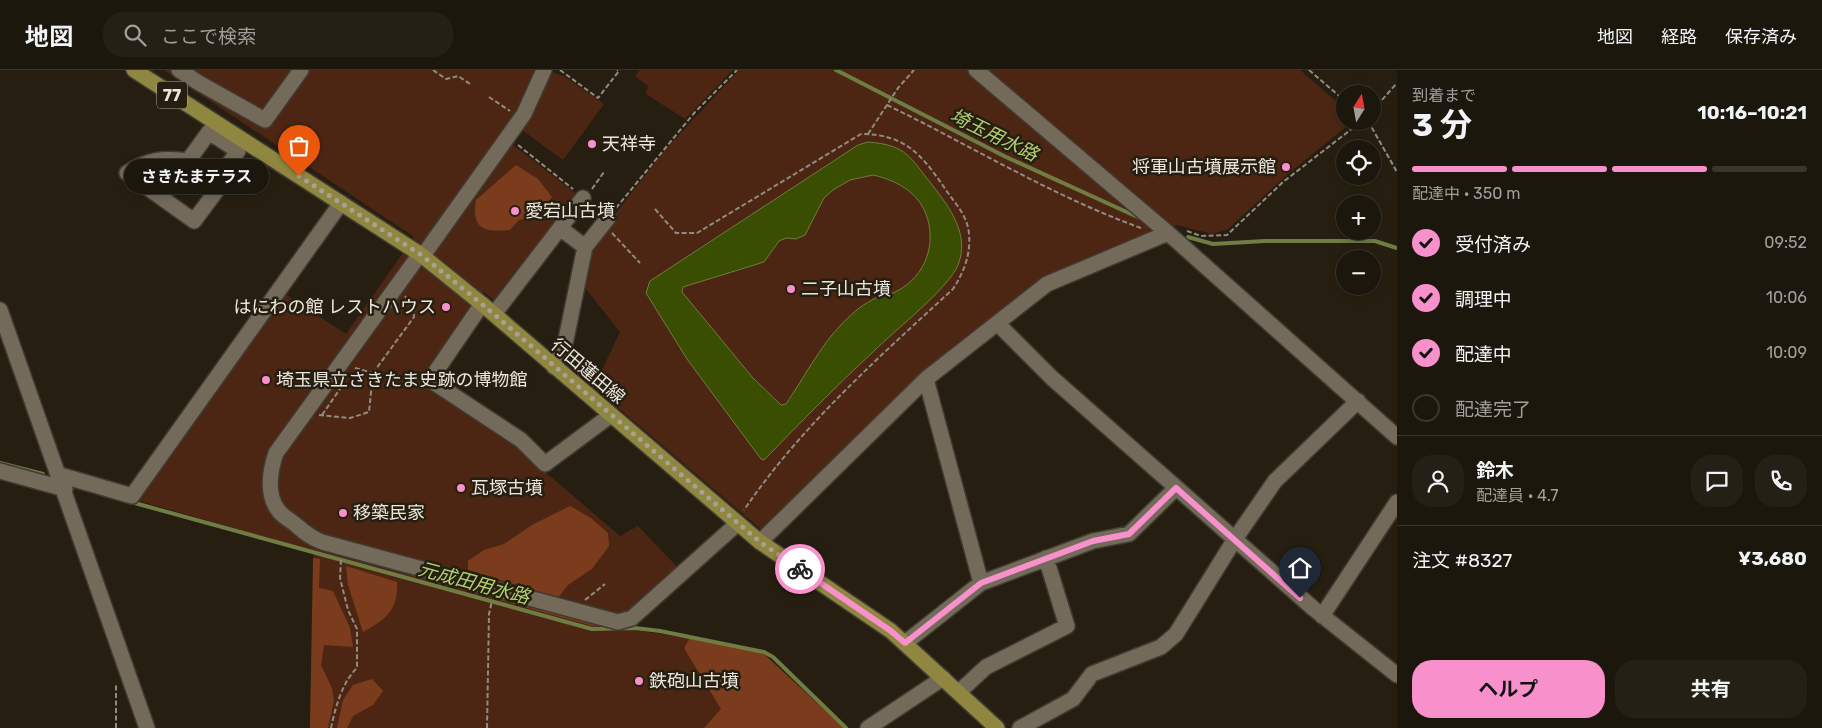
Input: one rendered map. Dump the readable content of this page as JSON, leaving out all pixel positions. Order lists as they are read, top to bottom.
{
  "streets": {
    "main road": ["77", "行田蓮田線"]
  },
  "water": ["埼玉用水路", "元成田用水路"],
  "places": [
    "天祥寺",
    "将軍山古墳展示館",
    "さきたまテラス",
    "愛宕山古墳",
    "二子山古墳",
    "はにわの館 レストハウス",
    "埼玉県立さきたま史跡の博物館",
    "瓦塚古墳",
    "移築民家",
    "鉄砲山古墳"
  ],
  "north": "top",
  "page": {
    "header": "地図",
    "search": "ここで検索",
    "nav": ["地図", "経路", "保存済み"],
    "heading": ["3 分", "到着まで", "10:16–10:21"],
    "panel": [
      "鈴木",
      "配達員 · 4.7",
      "注文 #8327",
      "¥3,680"
    ],
    "map_buttons": ["+", "−"],
    "bar": "配達中 · 350 m",
    "bubble": "さきたまテラス",
    "list": [
      ["受付済み", "09:52"],
      ["調理中", "10:06"],
      ["配達中", "10:09"],
      "配達完了"
    ],
    "buttons": ["ヘルプ", "共有"]
  }
}
